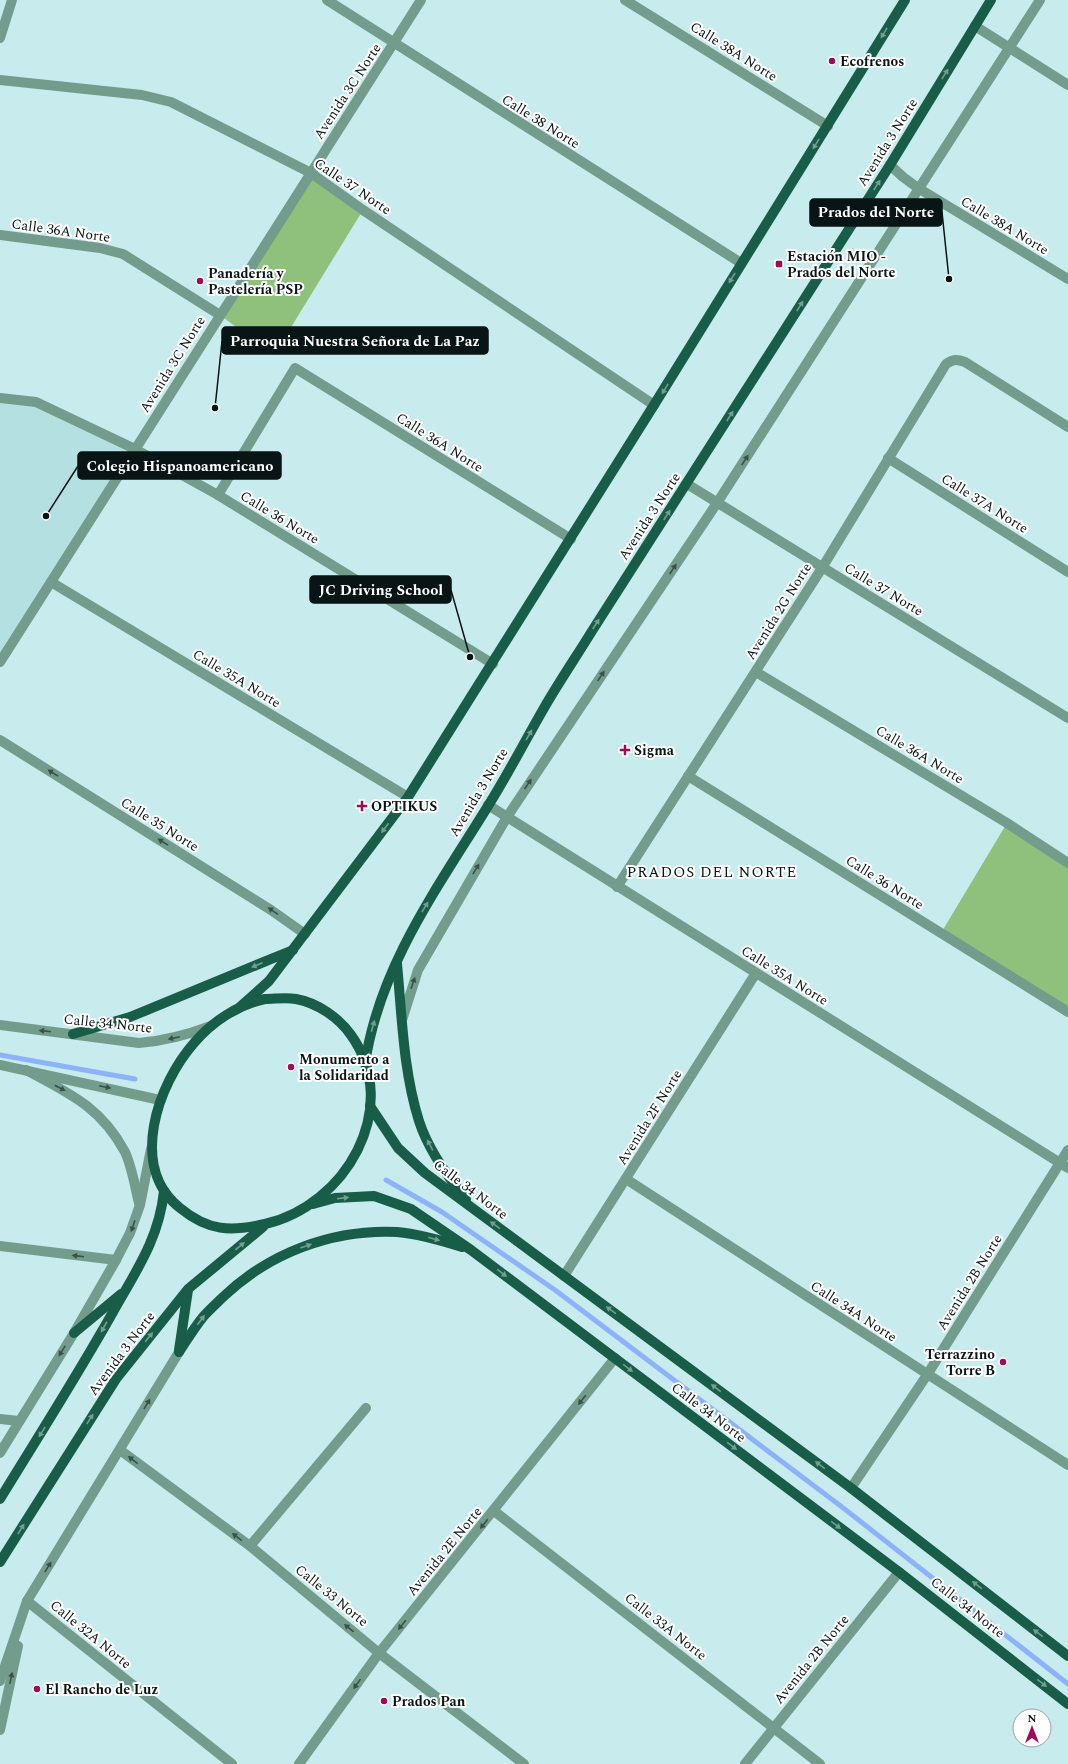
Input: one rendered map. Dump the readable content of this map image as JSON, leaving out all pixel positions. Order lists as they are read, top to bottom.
{
  "streets": {
    "main road": ["Avenida 3 Norte", "Calle 34 Norte"],
    "street": [
      "Calle 38A Norte",
      "Avenida 3C Norte",
      "Calle 38 Norte",
      "Calle 37 Norte",
      "Calle 36A Norte",
      "Calle 37A Norte",
      "Calle 36 Norte",
      "Avenida 2G Norte",
      "Calle 35A Norte",
      "Calle 35 Norte",
      "Avenida 2F Norte",
      "Avenida 2B Norte",
      "Calle 34A Norte",
      "Avenida 2E Norte",
      "Calle 33 Norte",
      "Calle 33A Norte",
      "Calle 32A Norte"
    ]
  },
  "crossings": [
    ["Calle 38A Norte", "Avenida 3 Norte"],
    ["Avenida 3C Norte", "Calle 38 Norte"],
    ["Avenida 3C Norte", "Calle 37 Norte"],
    ["Avenida 3C Norte", "Calle 36A Norte"],
    ["Avenida 3C Norte", "Calle 36 Norte"],
    ["Avenida 3C Norte", "Calle 35A Norte"],
    ["Avenida 3 Norte", "Calle 37 Norte"],
    ["Avenida 3 Norte", "Calle 35A Norte"],
    ["Calle 37 Norte", "Avenida 2G Norte"],
    ["Calle 36A Norte", "Calle 36 Norte"],
    ["Calle 36A Norte", "Avenida 2G Norte"],
    ["Calle 37A Norte", "Avenida 2G Norte"],
    ["Calle 36 Norte", "Avenida 2G Norte"],
    ["Avenida 2G Norte", "Calle 35A Norte"],
    ["Calle 35A Norte", "Avenida 2F Norte"],
    ["Calle 35A Norte", "Avenida 2B Norte"],
    ["Calle 34 Norte", "Avenida 2F Norte"],
    ["Calle 34 Norte", "Avenida 2B Norte"],
    ["Calle 34 Norte", "Avenida 2E Norte"],
    ["Avenida 2F Norte", "Calle 34A Norte"],
    ["Avenida 2B Norte", "Calle 34A Norte"],
    ["Avenida 2B Norte", "Calle 33A Norte"],
    ["Avenida 2E Norte", "Calle 33 Norte"],
    ["Avenida 2E Norte", "Calle 33A Norte"]
  ],
  "one_way": ["Calle 35 Norte", "Avenida 2E Norte", "Calle 33 Norte"],
  "districts": ["PRADOS DEL NORTE"],
  "places": {
    "other": [
      "Ecofrenos",
      "Prados del Norte",
      "Panadería y Pastelería PSP",
      "Parroquia Nuestra Señora de La Paz",
      "Colegio Hispanoamericano",
      "JC Driving School",
      "Monumento a la Solidaridad",
      "Terrazzino Torre B",
      "El Rancho de Luz",
      "Prados Pan"
    ],
    "transit": ["Estación MIO - Prados del Norte"],
    "health": ["Sigma", "OPTIKUS"]
  },
  "north": "top"
}
